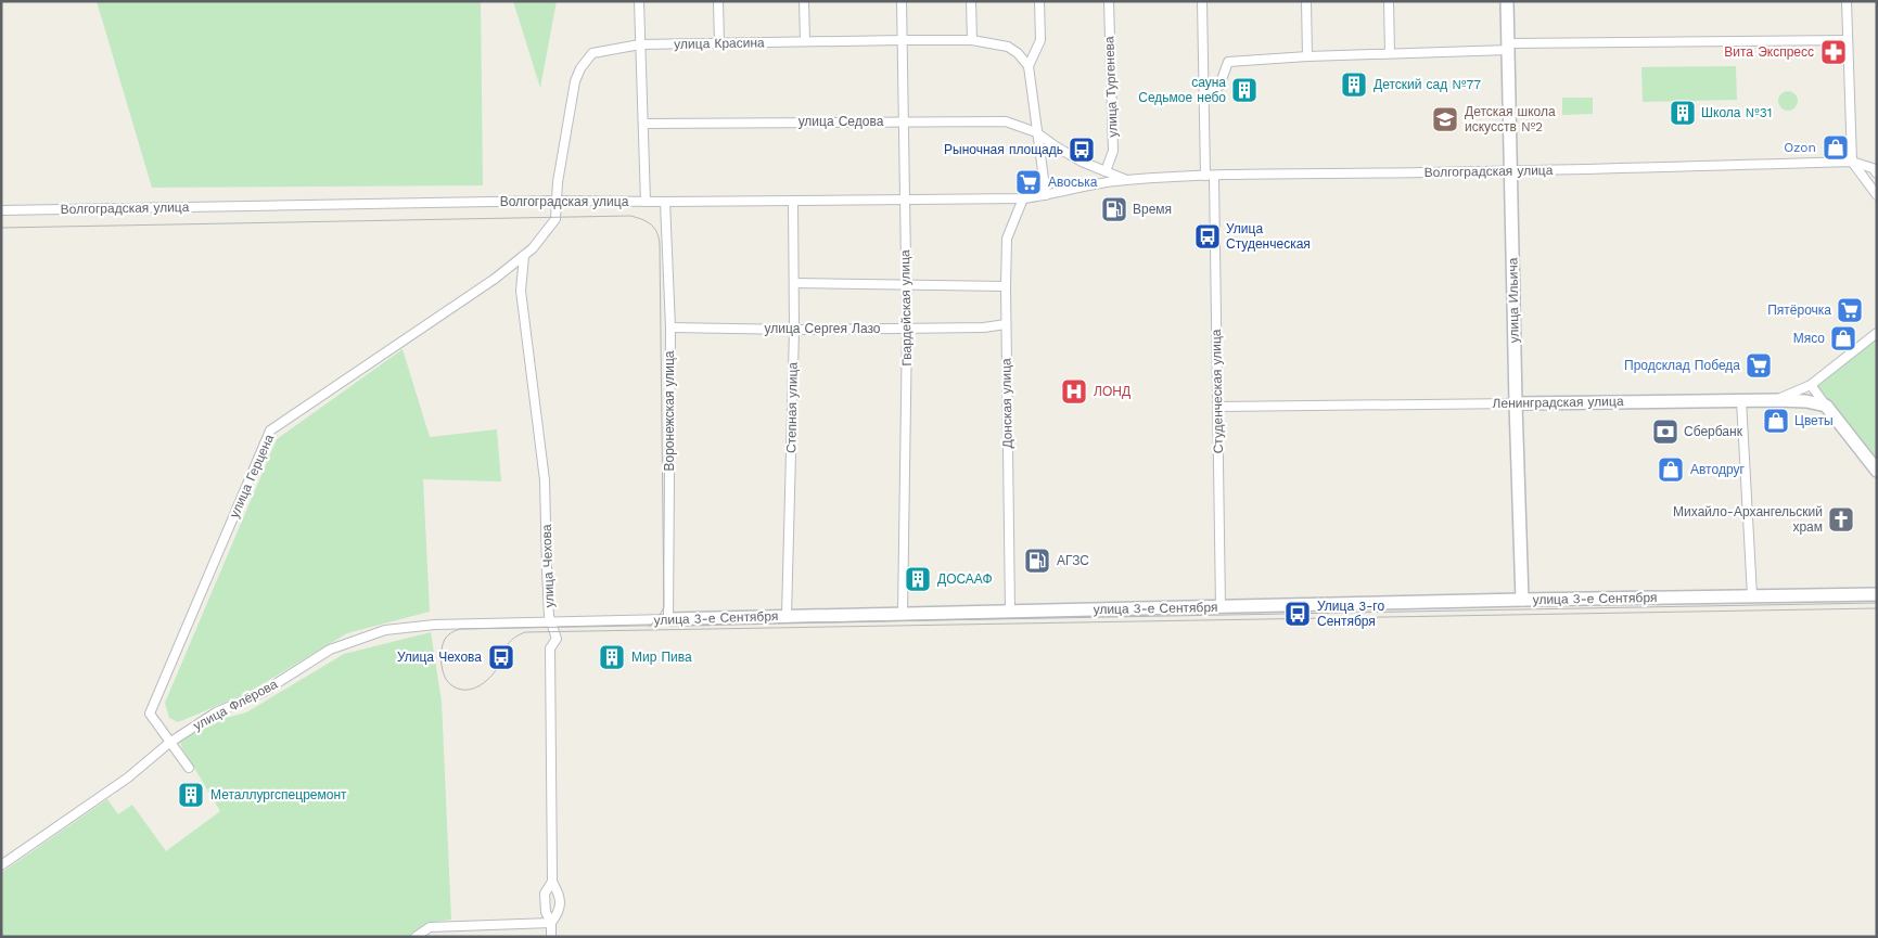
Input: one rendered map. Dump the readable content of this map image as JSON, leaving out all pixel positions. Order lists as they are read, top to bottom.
{
  "streets": {
    "street": [
      "улица Красина",
      "улица Тургенева",
      "улица Седова",
      "Волгоградская улица",
      "улица Ильича",
      "Гвардейская улица",
      "улица Сергея Лазо",
      "Студенческая улица",
      "Ленинградская улица",
      "Донская улица",
      "Степная улица",
      "Воронежская улица",
      "улица Герцена",
      "улица Чехова",
      "улица 3-е Сентября",
      "улица Флёрова"
    ]
  },
  "crossings": [
    ["улица Красина", "Волгоградская улица"],
    ["улица Красина", "Гвардейская улица"],
    ["улица Красина", "улица Герцена"],
    ["улица Тургенева", "улица Седова"],
    ["улица Тургенева", "Волгоградская улица"],
    ["улица Седова", "Волгоградская улица"],
    ["улица Седова", "Гвардейская улица"],
    ["Волгоградская улица", "улица Ильича"],
    ["Волгоградская улица", "Гвардейская улица"],
    ["Волгоградская улица", "Студенческая улица"],
    ["Волгоградская улица", "Донская улица"],
    ["Волгоградская улица", "Степная улица"],
    ["Волгоградская улица", "Воронежская улица"],
    ["Волгоградская улица", "улица Герцена"],
    ["улица Ильича", "Ленинградская улица"],
    ["улица Ильича", "улица 3-е Сентября"],
    ["Гвардейская улица", "улица Сергея Лазо"],
    ["Гвардейская улица", "улица 3-е Сентября"],
    ["улица Сергея Лазо", "Донская улица"],
    ["улица Сергея Лазо", "Степная улица"],
    ["улица Сергея Лазо", "Воронежская улица"],
    ["Студенческая улица", "Ленинградская улица"],
    ["Студенческая улица", "улица 3-е Сентября"],
    ["Донская улица", "улица 3-е Сентября"],
    ["Степная улица", "улица 3-е Сентября"],
    ["Воронежская улица", "улица 3-е Сентября"],
    ["улица Герцена", "улица Чехова"],
    ["улица Герцена", "улица Флёрова"],
    ["улица Чехова", "улица 3-е Сентября"],
    ["улица 3-е Сентября", "улица Флёрова"]
  ],
  "places": {
    "pharmacy": ["Вита Экспресс"],
    "building": [
      "Детский сад №77",
      "сауна Седьмое небо",
      "Школа №31",
      "ДОСААФ",
      "Мир Пива",
      "Металлургспецремонт"
    ],
    "school or university": ["Детская школа искусств №2"],
    "shop": [
      "Ozon",
      "Мясо",
      "Цветы",
      "Автодруг"
    ],
    "bus stop": [
      "Рыночная площадь",
      "Улица Студенческая",
      "Улица 3-го Сентября",
      "Улица Чехова"
    ],
    "supermarket": ["Авоська", "Пятёрочка", "Продсклад Победа"],
    "fuel station": ["Время", "АГЗС"],
    "hospital": ["ЛОНД"],
    "bank": ["Сбербанк"],
    "church": ["Михайло-Архангельский храм"]
  }
}
